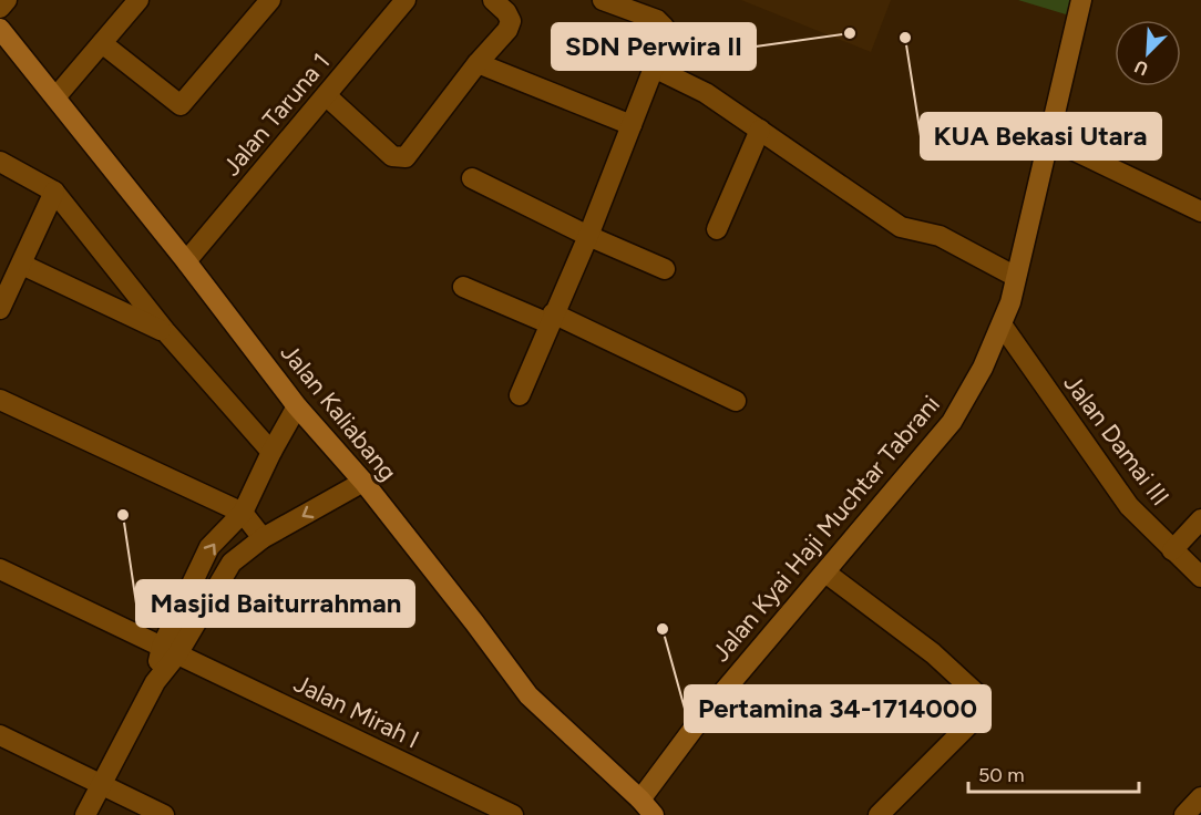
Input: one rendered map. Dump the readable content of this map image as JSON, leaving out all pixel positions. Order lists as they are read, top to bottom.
{
  "streets": {
    "main road": ["Jalan Kaliabang"],
    "street": [
      "Jalan Taruna 1",
      "Jalan Damai III",
      "Jalan Kyai Haji Muchtar Tabrani",
      "Jalan Mirah I"
    ]
  },
  "crossings": [
    ["Jalan Taruna 1", "Jalan Kaliabang"],
    ["Jalan Kaliabang", "Jalan Kyai Haji Muchtar Tabrani"],
    ["Jalan Damai III", "Jalan Kyai Haji Muchtar Tabrani"]
  ],
  "places": [
    "SDN Perwira II",
    "KUA Bekasi Utara",
    "Masjid Baiturrahman",
    "Pertamina 34-1714000"
  ],
  "scale_bar": "50 m",
  "north": "bottom left"
}
